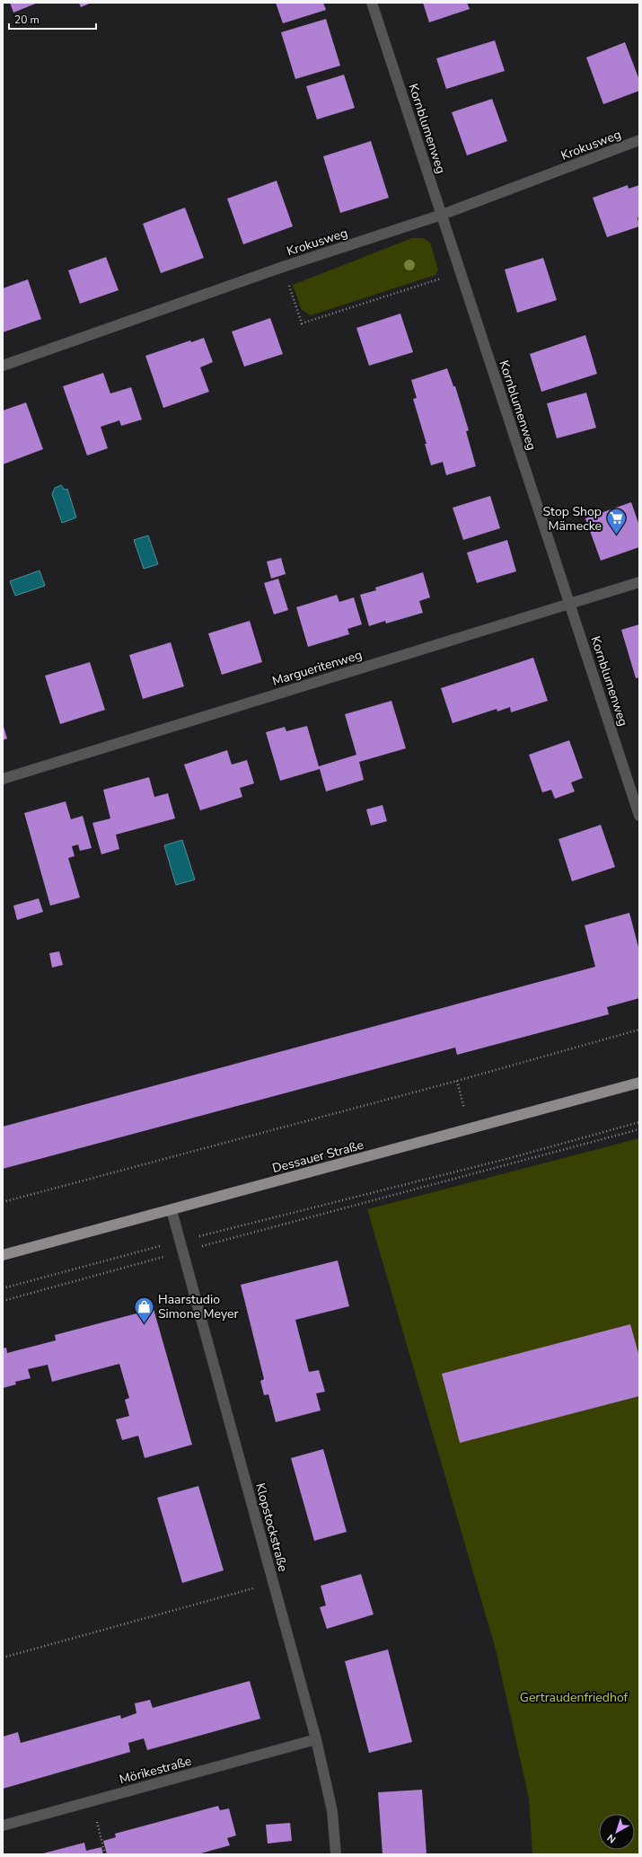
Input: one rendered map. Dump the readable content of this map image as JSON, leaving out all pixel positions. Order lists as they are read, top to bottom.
{
  "streets": {
    "main road": ["Dessauer Straße"],
    "street": [
      "Kornblumenweg",
      "Krokusweg",
      "Margueritenweg",
      "Klopstockstraße",
      "Mörikestraße"
    ]
  },
  "crossings": [
    ["Kornblumenweg", "Krokusweg"],
    ["Kornblumenweg", "Margueritenweg"],
    ["Dessauer Straße", "Klopstockstraße"],
    ["Klopstockstraße", "Mörikestraße"]
  ],
  "parks": ["Gertraudenfriedhof"],
  "places": {
    "supermarket": ["Stop Shop Mämecke"],
    "shop": ["Haarstudio Simone Meyer"]
  },
  "scale_bar": "20 m",
  "north": "bottom left"
}
